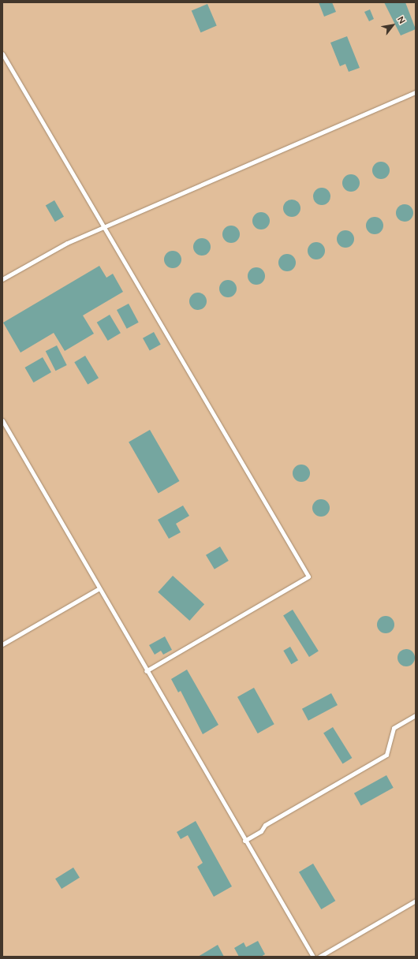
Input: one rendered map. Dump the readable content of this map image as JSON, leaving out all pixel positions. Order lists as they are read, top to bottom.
{
  "north": "top right"
}
